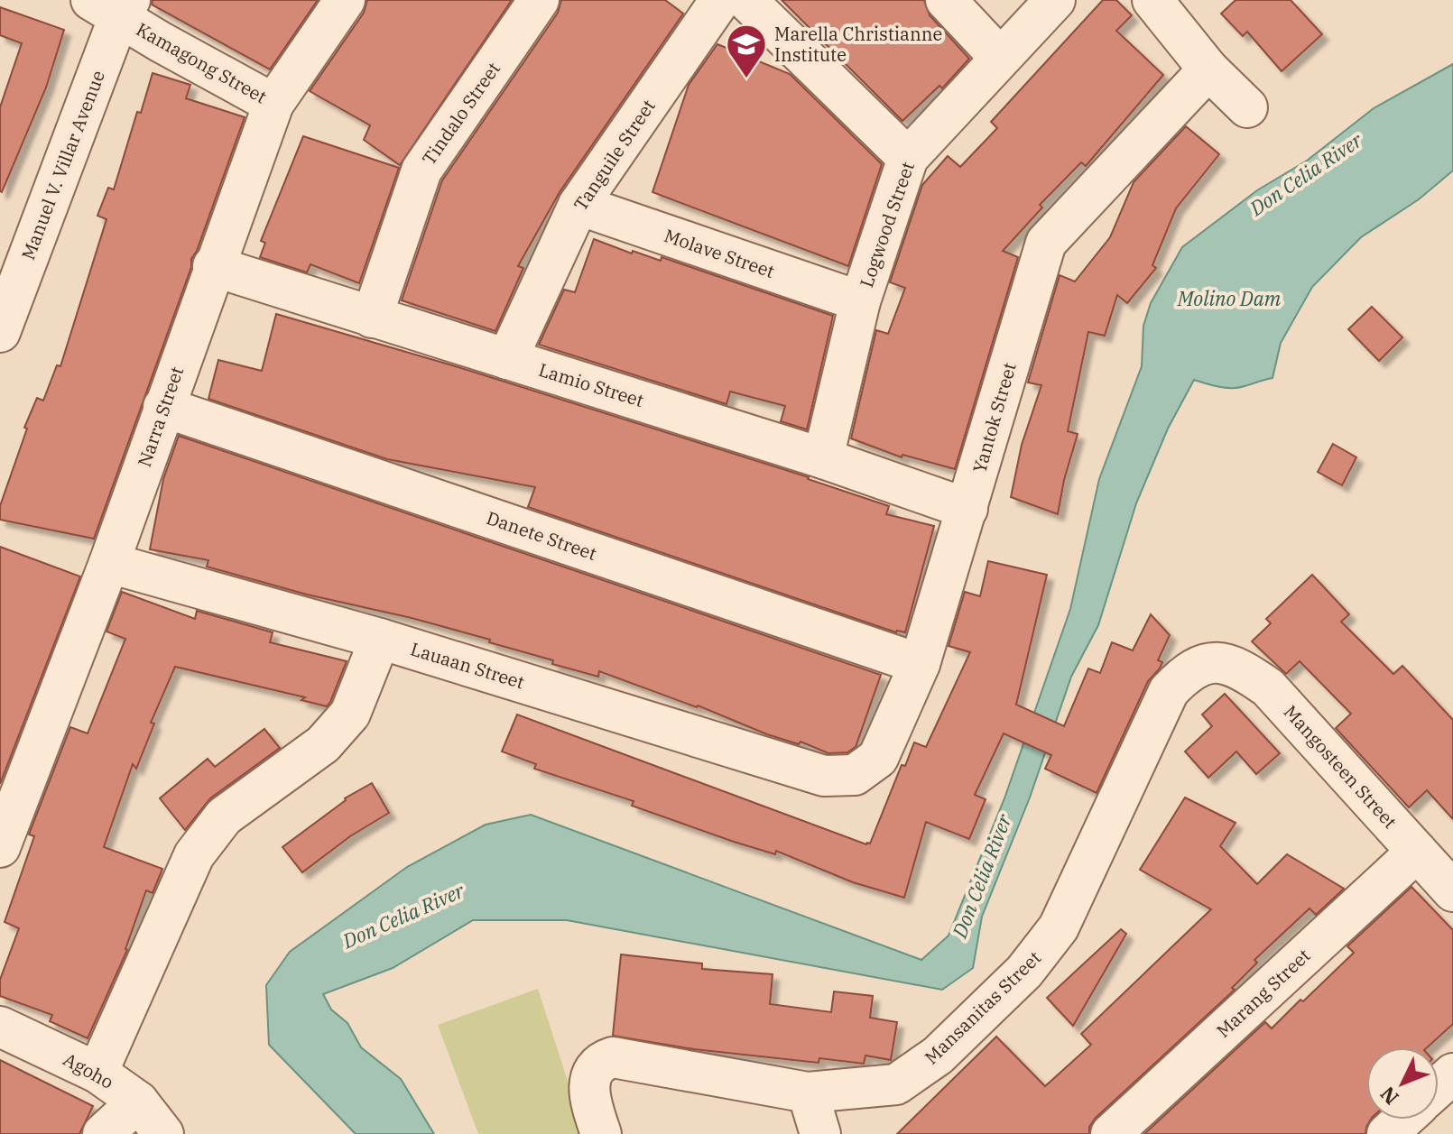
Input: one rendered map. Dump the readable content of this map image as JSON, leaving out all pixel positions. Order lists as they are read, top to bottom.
{
  "streets": {
    "street": [
      "Kamagong Street",
      "Tindalo Street",
      "Tanguile Street",
      "Manuel V. Villar Avenue",
      "Logwood Street",
      "Molave Street",
      "Lamio Street",
      "Narra Street",
      "Yantok Street",
      "Danete Street",
      "Lauaan Street",
      "Mangosteen Street",
      "Marang Street",
      "Mansanitas Street",
      "Agoho"
    ]
  },
  "crossings": [
    ["Kamagong Street", "Manuel V. Villar Avenue"],
    ["Kamagong Street", "Narra Street"],
    ["Tindalo Street", "Lamio Street"],
    ["Tanguile Street", "Molave Street"],
    ["Tanguile Street", "Lamio Street"],
    ["Logwood Street", "Molave Street"],
    ["Logwood Street", "Lamio Street"],
    ["Lamio Street", "Narra Street"],
    ["Lamio Street", "Yantok Street"],
    ["Narra Street", "Danete Street"],
    ["Narra Street", "Lauaan Street"],
    ["Yantok Street", "Danete Street"],
    ["Yantok Street", "Lauaan Street"],
    ["Mangosteen Street", "Marang Street"],
    ["Mangosteen Street", "Mansanitas Street"]
  ],
  "water": ["Don Celia River", "Molino Dam"],
  "places": {
    "school or university": ["Marella Christianne Institute"]
  },
  "north": "bottom left"
}
